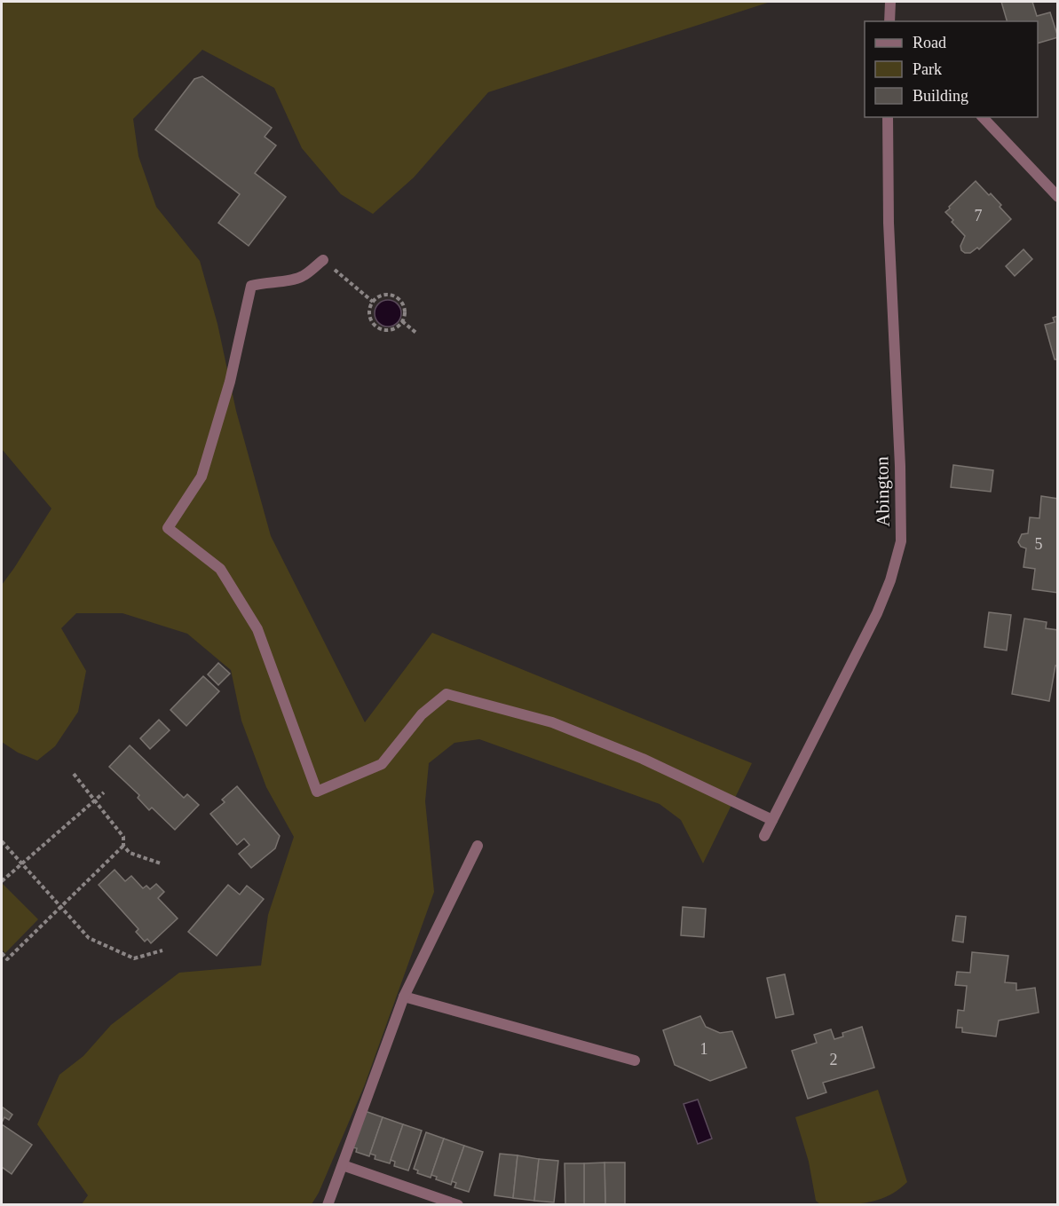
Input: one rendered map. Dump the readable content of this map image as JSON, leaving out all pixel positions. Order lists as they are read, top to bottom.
{
  "streets": {
    "street": ["Abington"]
  },
  "house_numbers": [
    "7",
    "5",
    "1",
    "2"
  ],
  "legend": ["Road", "Park", "Building"]
}
